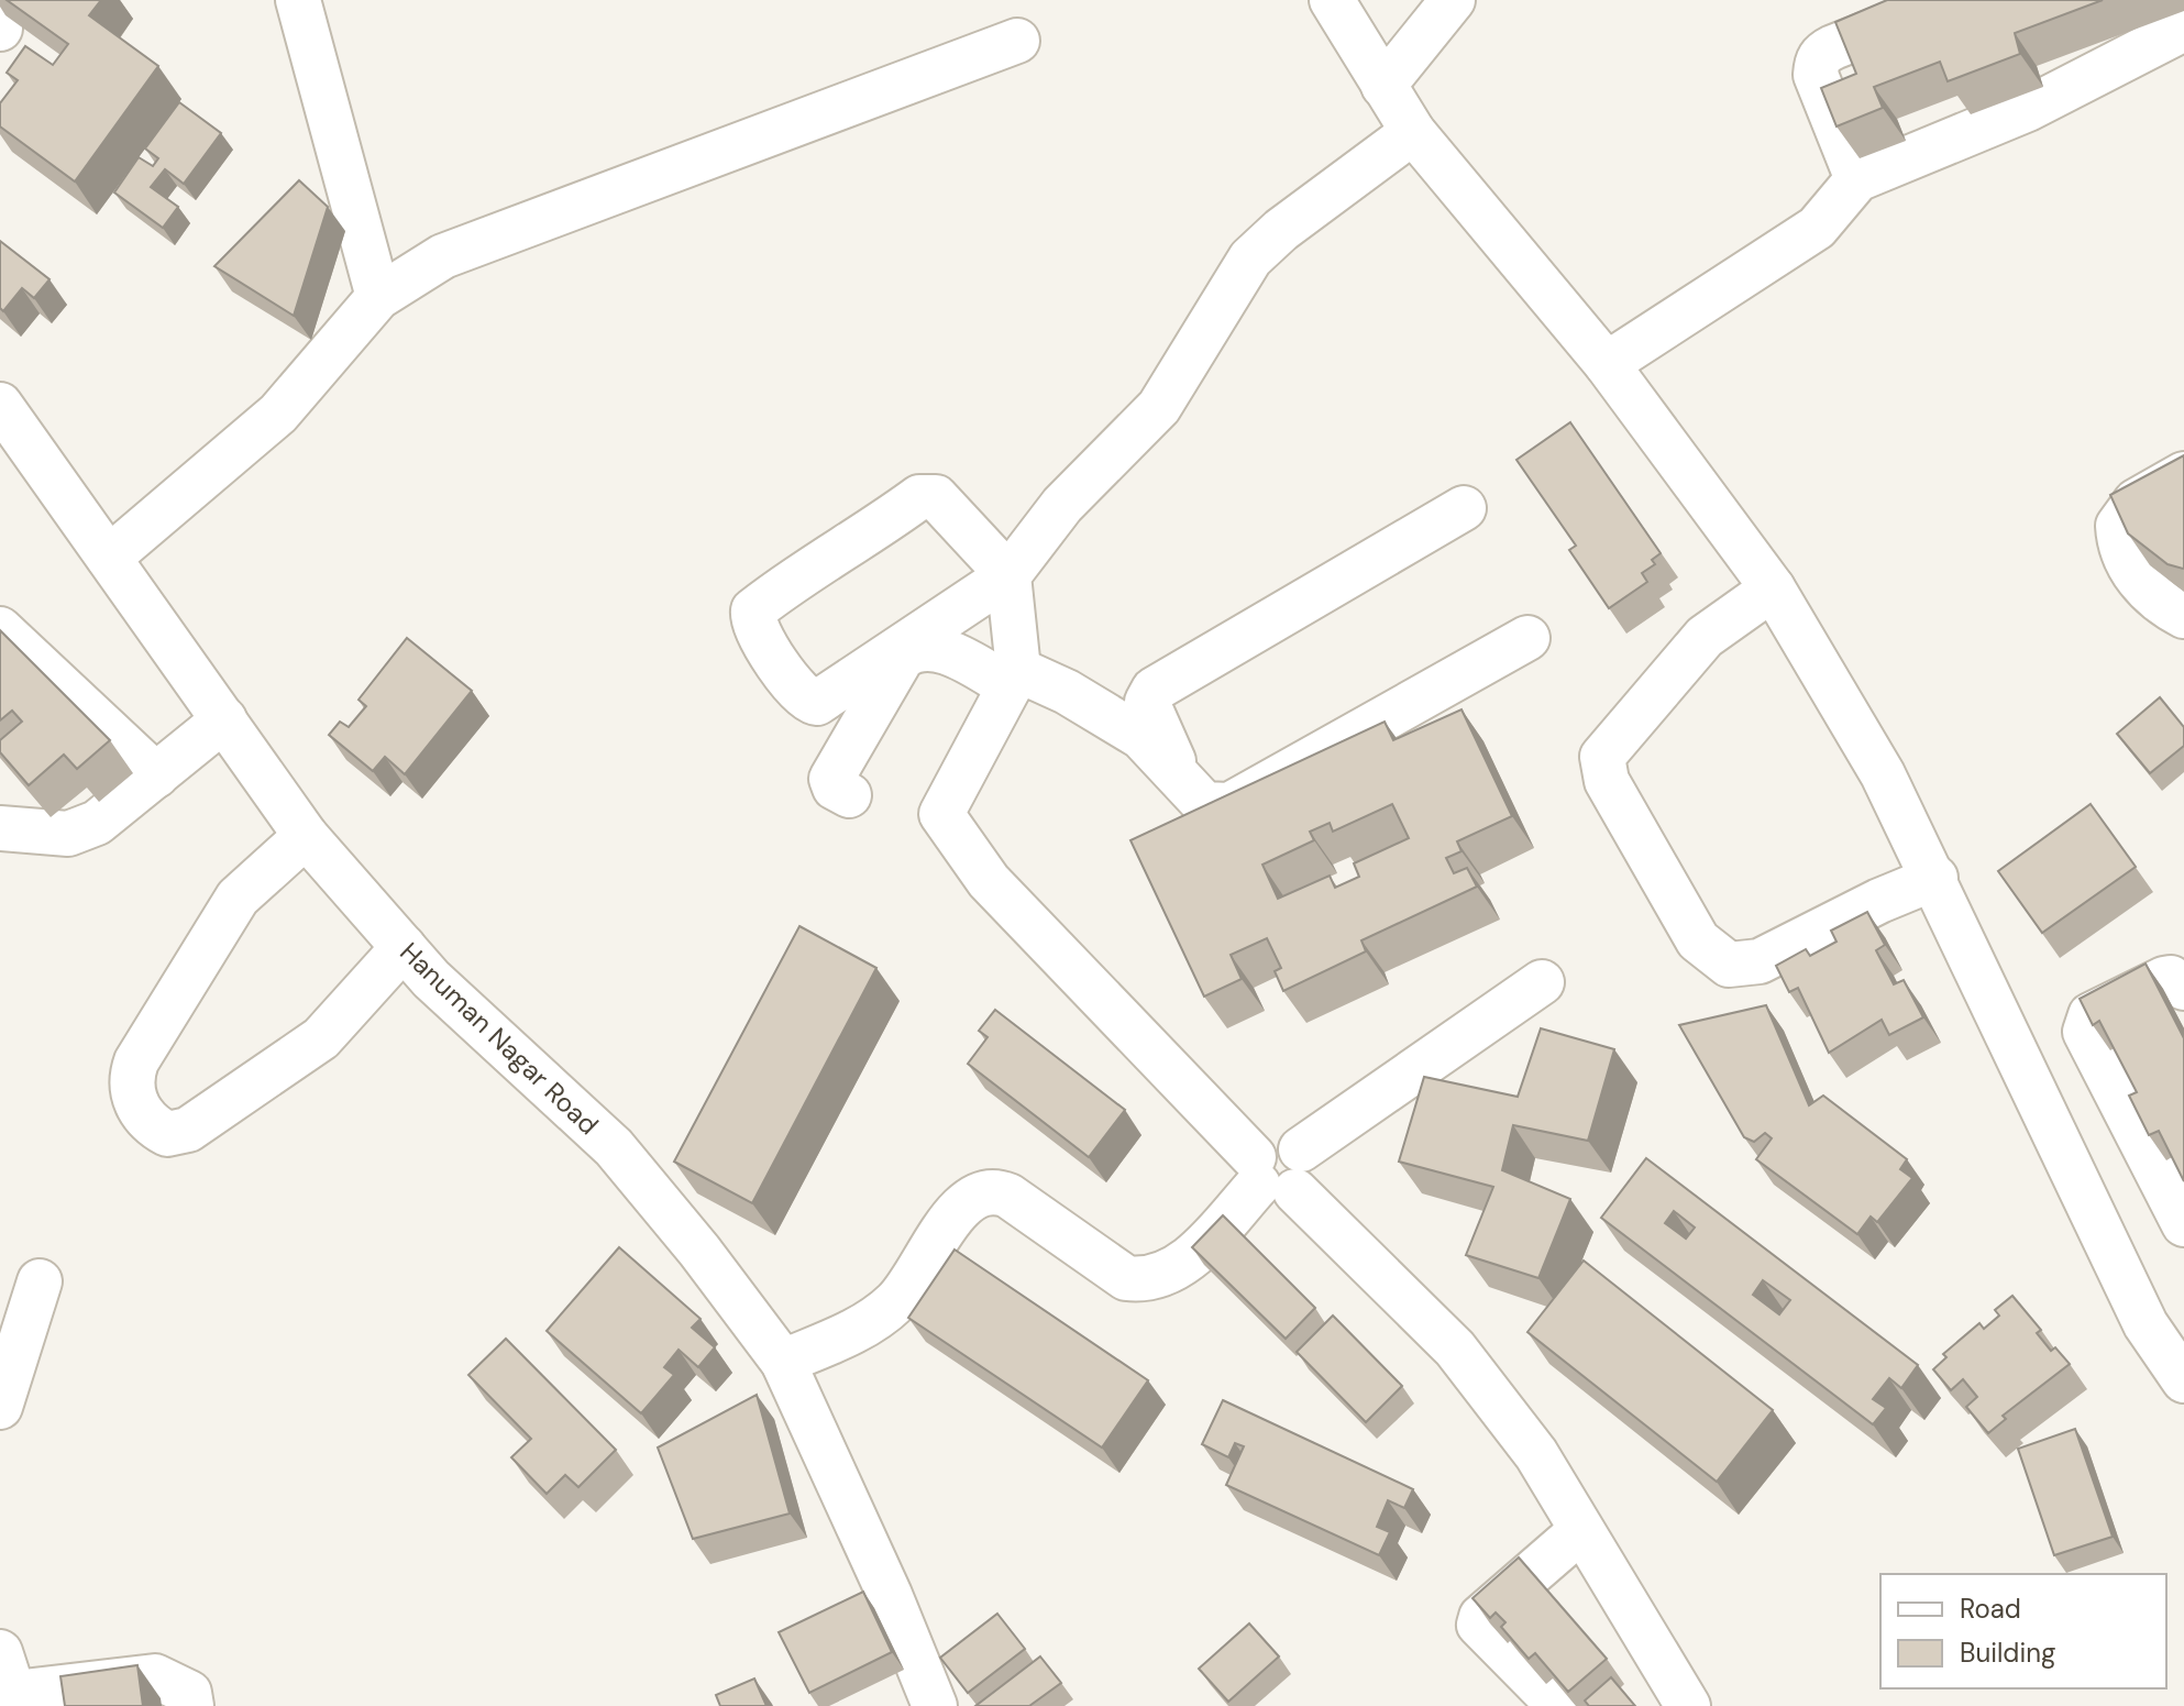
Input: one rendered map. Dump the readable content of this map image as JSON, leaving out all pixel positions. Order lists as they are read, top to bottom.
{
  "streets": {
    "street": ["Hanuman Nagar Road"]
  },
  "legend": ["Road", "Building"]
}
